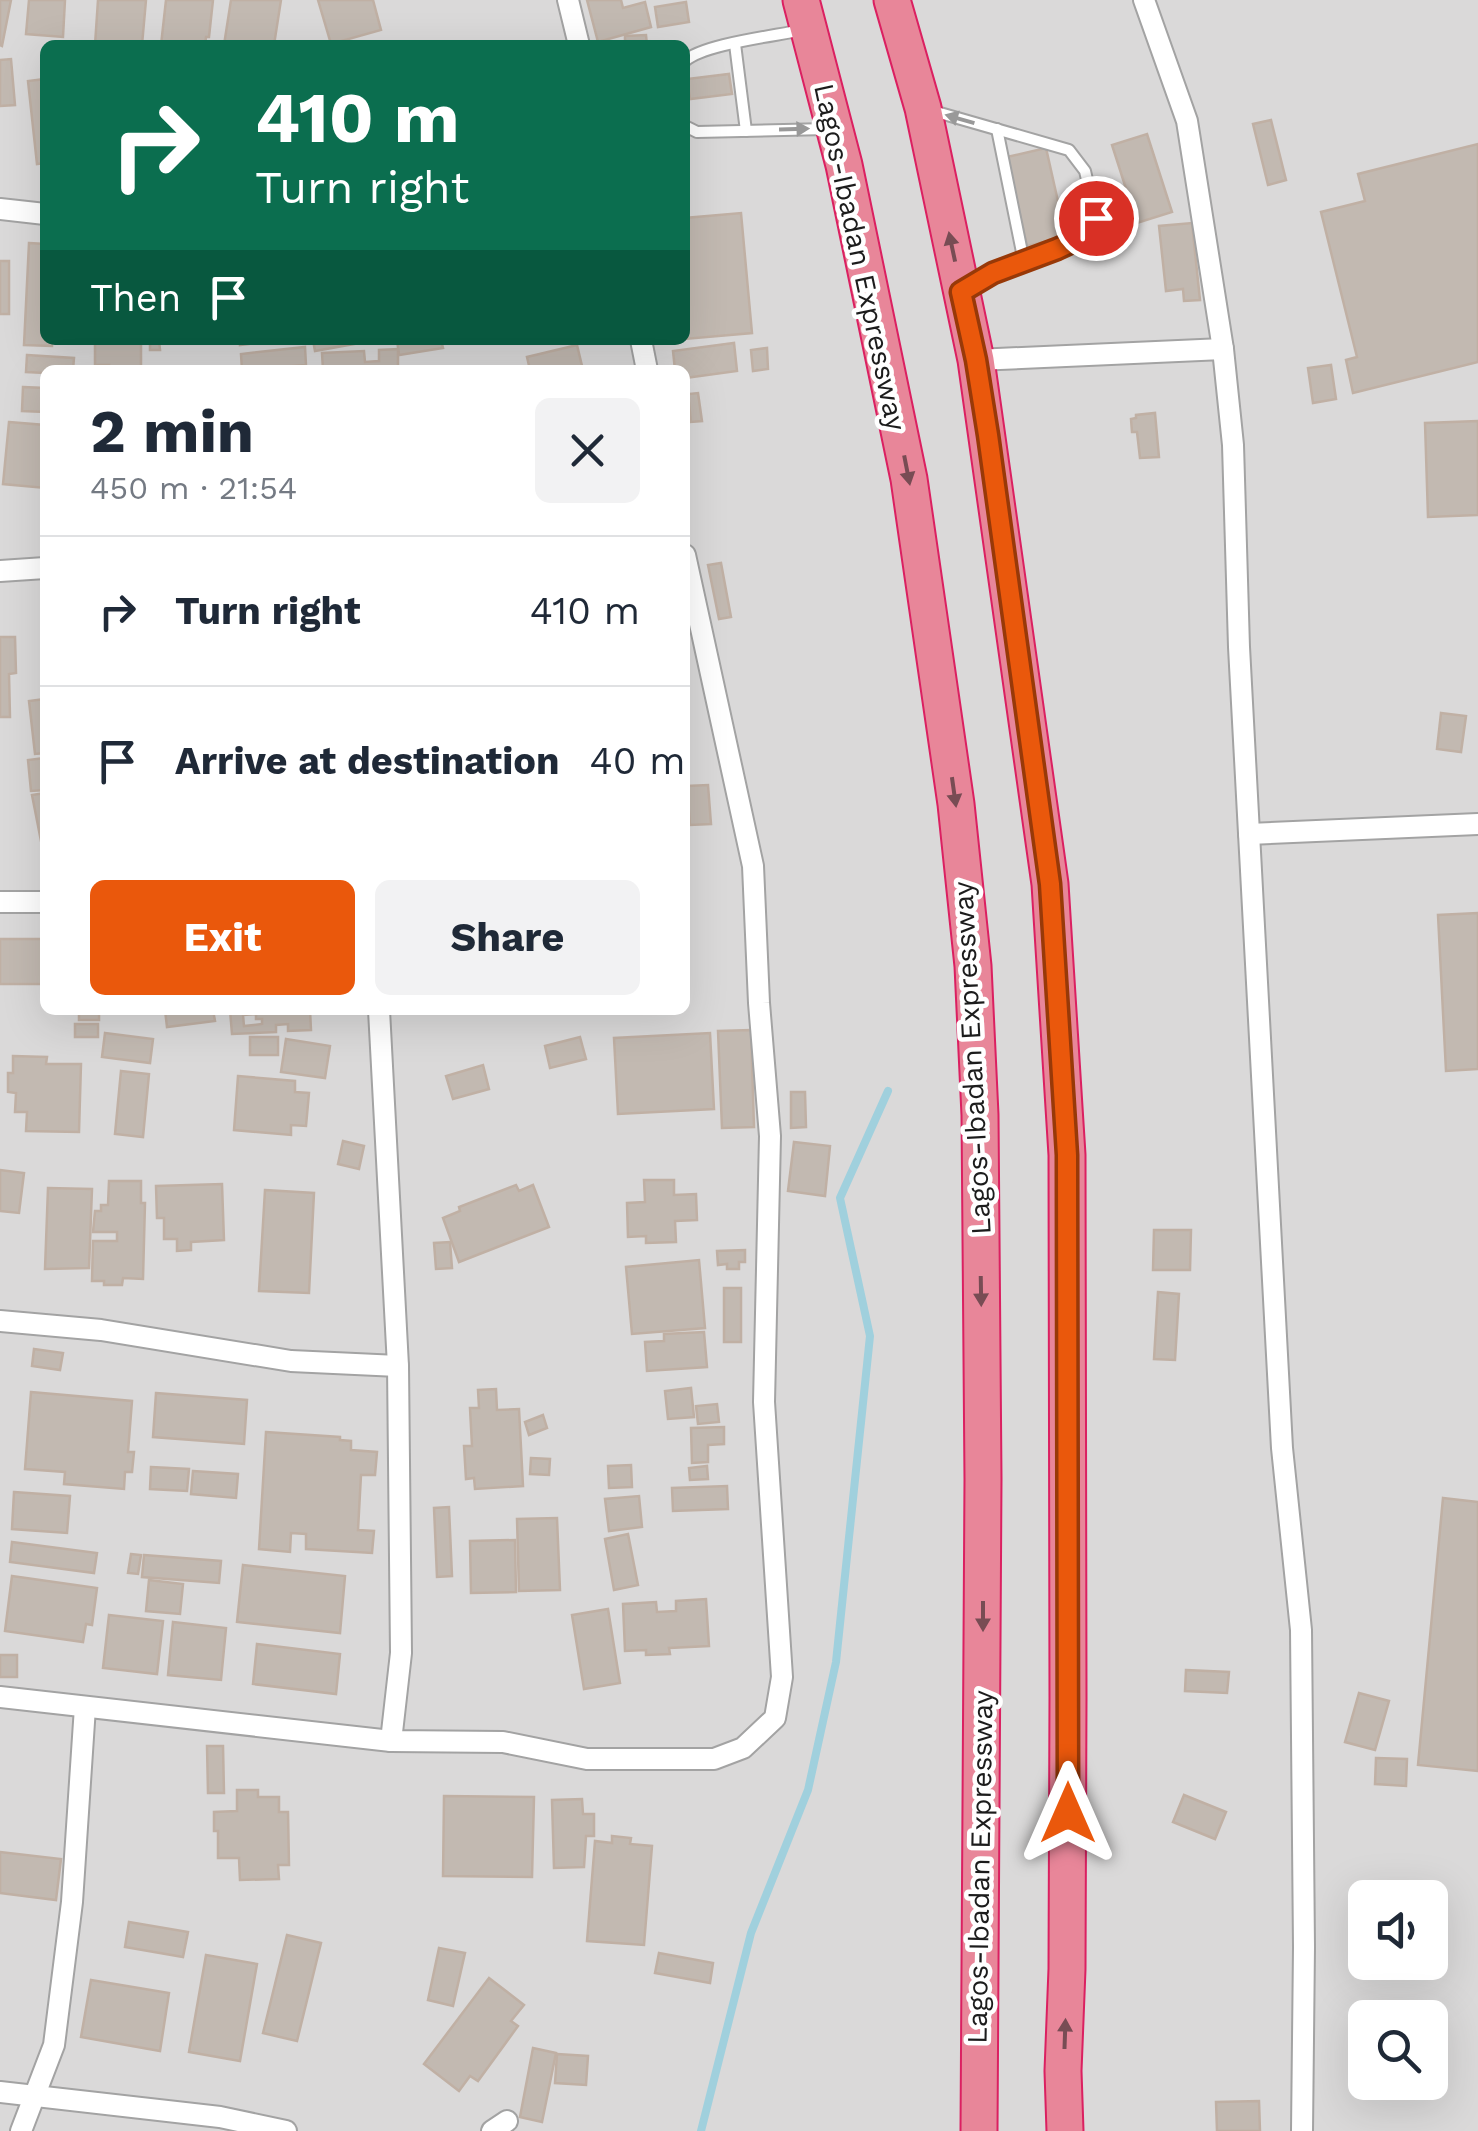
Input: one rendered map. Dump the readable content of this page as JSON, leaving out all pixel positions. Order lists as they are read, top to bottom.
{
  "streets": {
    "highway": ["Lagos-Ibadan Expressway"]
  },
  "page": {
    "turn": ["410 m", "Turn right"],
    "then": "Then",
    "heading": ["2 min", "450 m · 21:54"],
    "list": [
      {
        "name": "Turn right",
        "value": "410 m"
      },
      {
        "name": "Arrive at destination",
        "value": "40 m"
      }
    ],
    "buttons": ["Exit", "Share"]
  }
}
